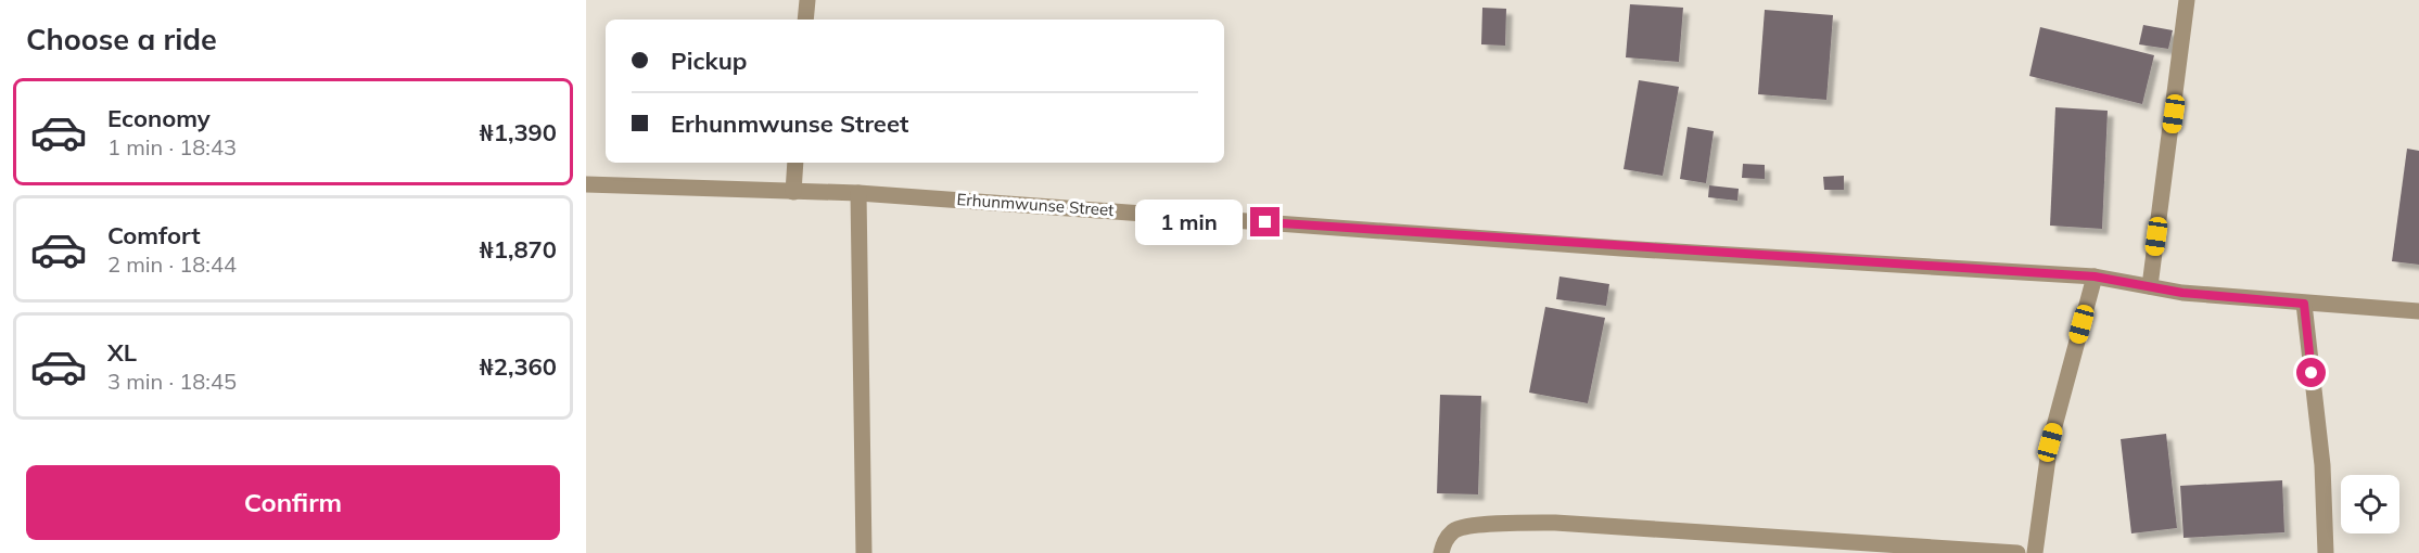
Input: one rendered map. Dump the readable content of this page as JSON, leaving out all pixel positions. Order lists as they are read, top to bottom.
{
  "streets": {
    "street": ["Erhunmwunse Street"]
  },
  "page": {
    "heading": "Choose a ride",
    "banner": ["Pickup", "Erhunmwunse Street"],
    "list": [
      {
        "name": "Economy",
        "note": "1 min · 18:43",
        "value": "₦1,390"
      },
      {
        "name": "Comfort",
        "note": "2 min · 18:44",
        "value": "₦1,870"
      },
      {
        "name": "XL",
        "note": "3 min · 18:45",
        "value": "₦2,360"
      }
    ],
    "bubble": "1 min",
    "buttons": "Confirm"
  }
}
